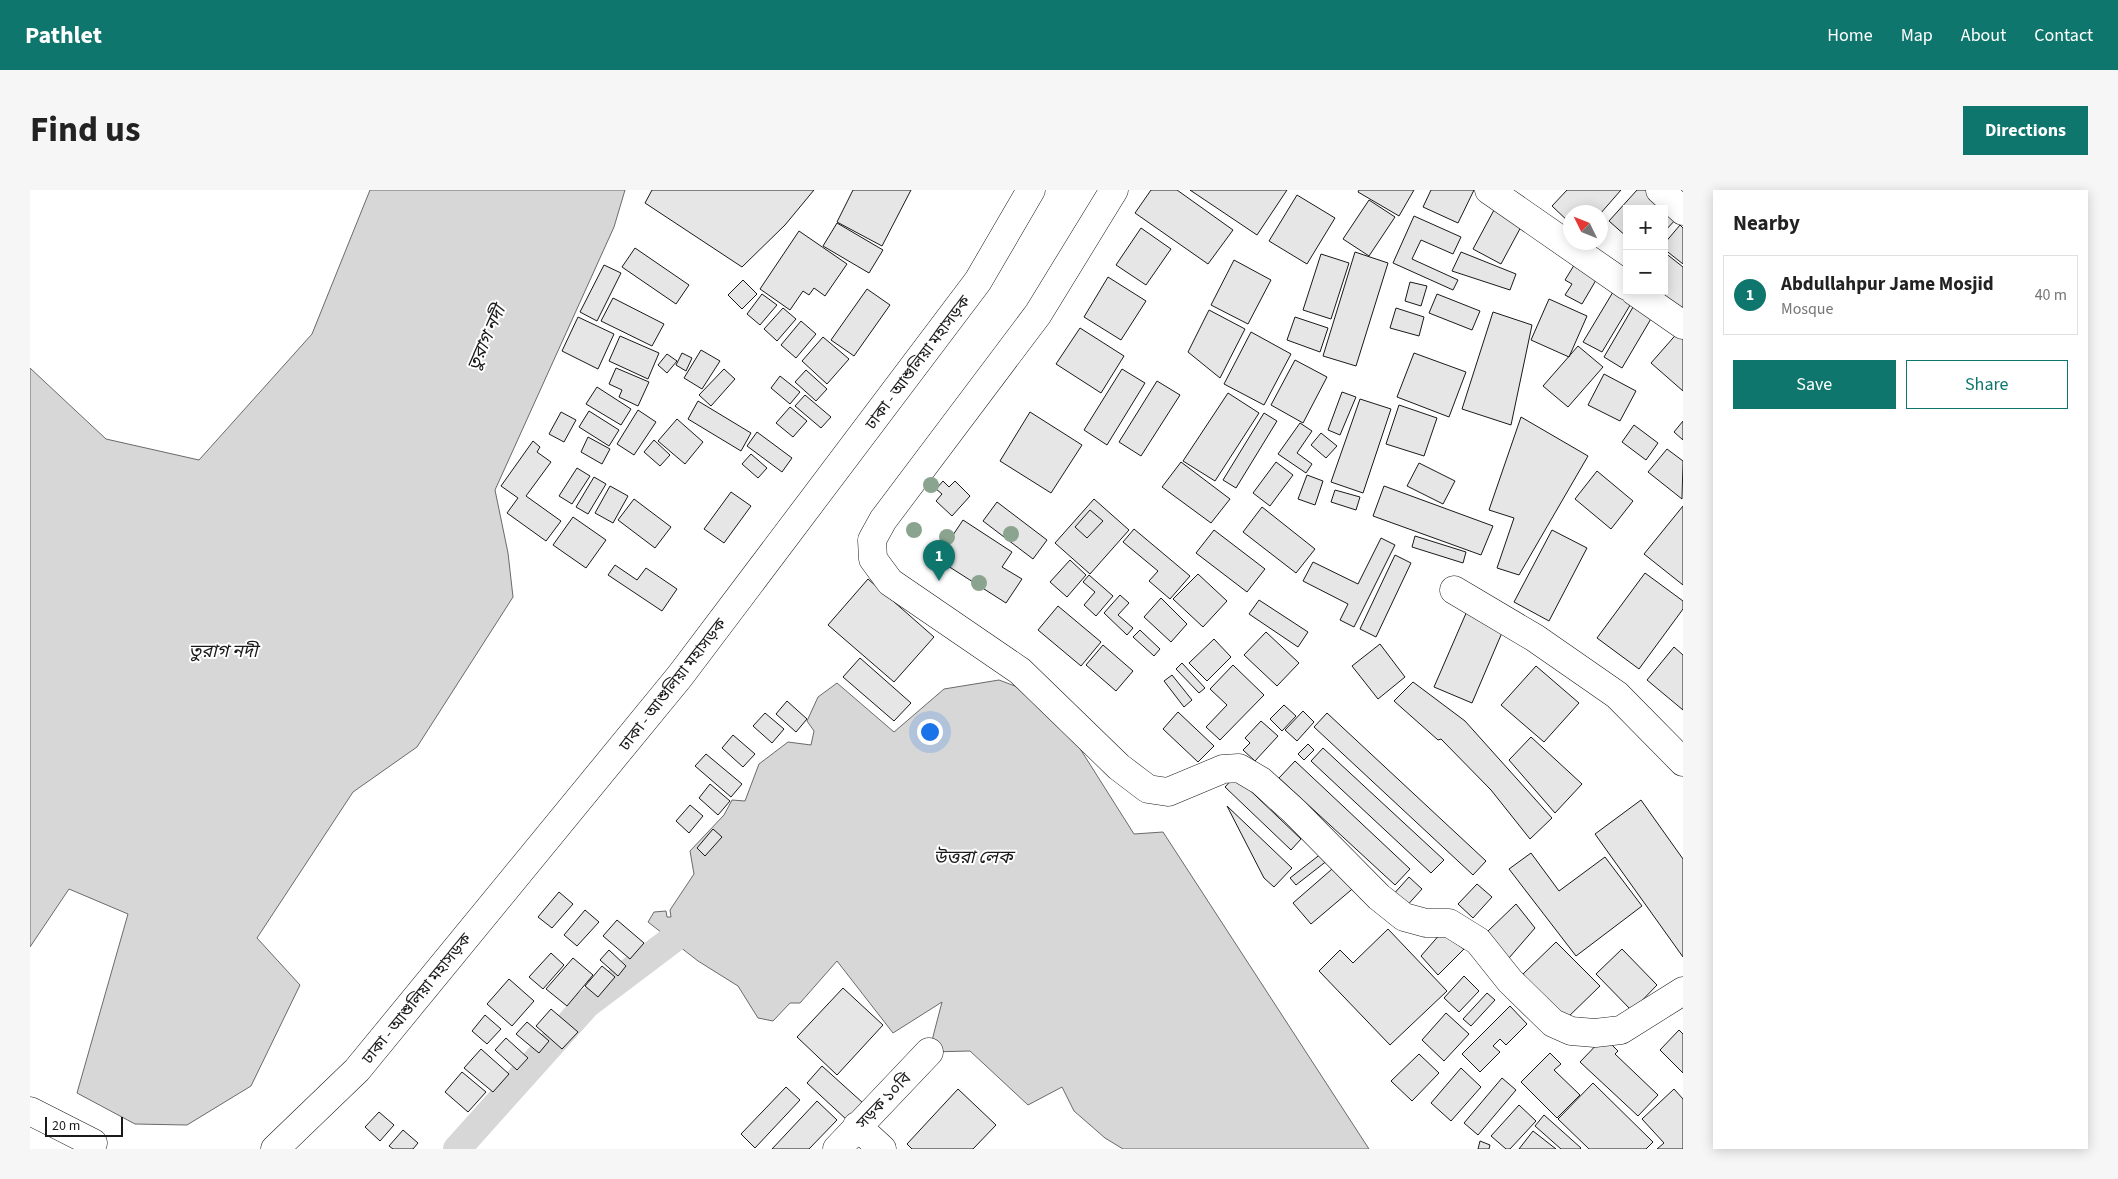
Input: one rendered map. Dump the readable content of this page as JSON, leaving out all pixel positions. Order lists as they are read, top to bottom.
{
  "streets": {
    "main road": ["ঢাকা - আশুলিয়া মহাসড়ক", "সড়ক ১০বি"]
  },
  "water": ["তুরাগ নদী", "উত্তরা লেক"],
  "scale_bar": "20 m",
  "north": "top left",
  "page": {
    "header": "Pathlet",
    "nav": [
      "Home",
      "Map",
      "About",
      "Contact"
    ],
    "title": "Find us",
    "buttons": [
      "Directions",
      ["Save", "Share"]
    ],
    "heading": "Nearby",
    "map_buttons": ["+", "−"],
    "list": [
      {
        "mark": "1",
        "name": "Abdullahpur Jame Mosjid",
        "note": "Mosque",
        "value": "40 m"
      }
    ],
    "pins": "1",
    "scale": "20 m"
  }
}
